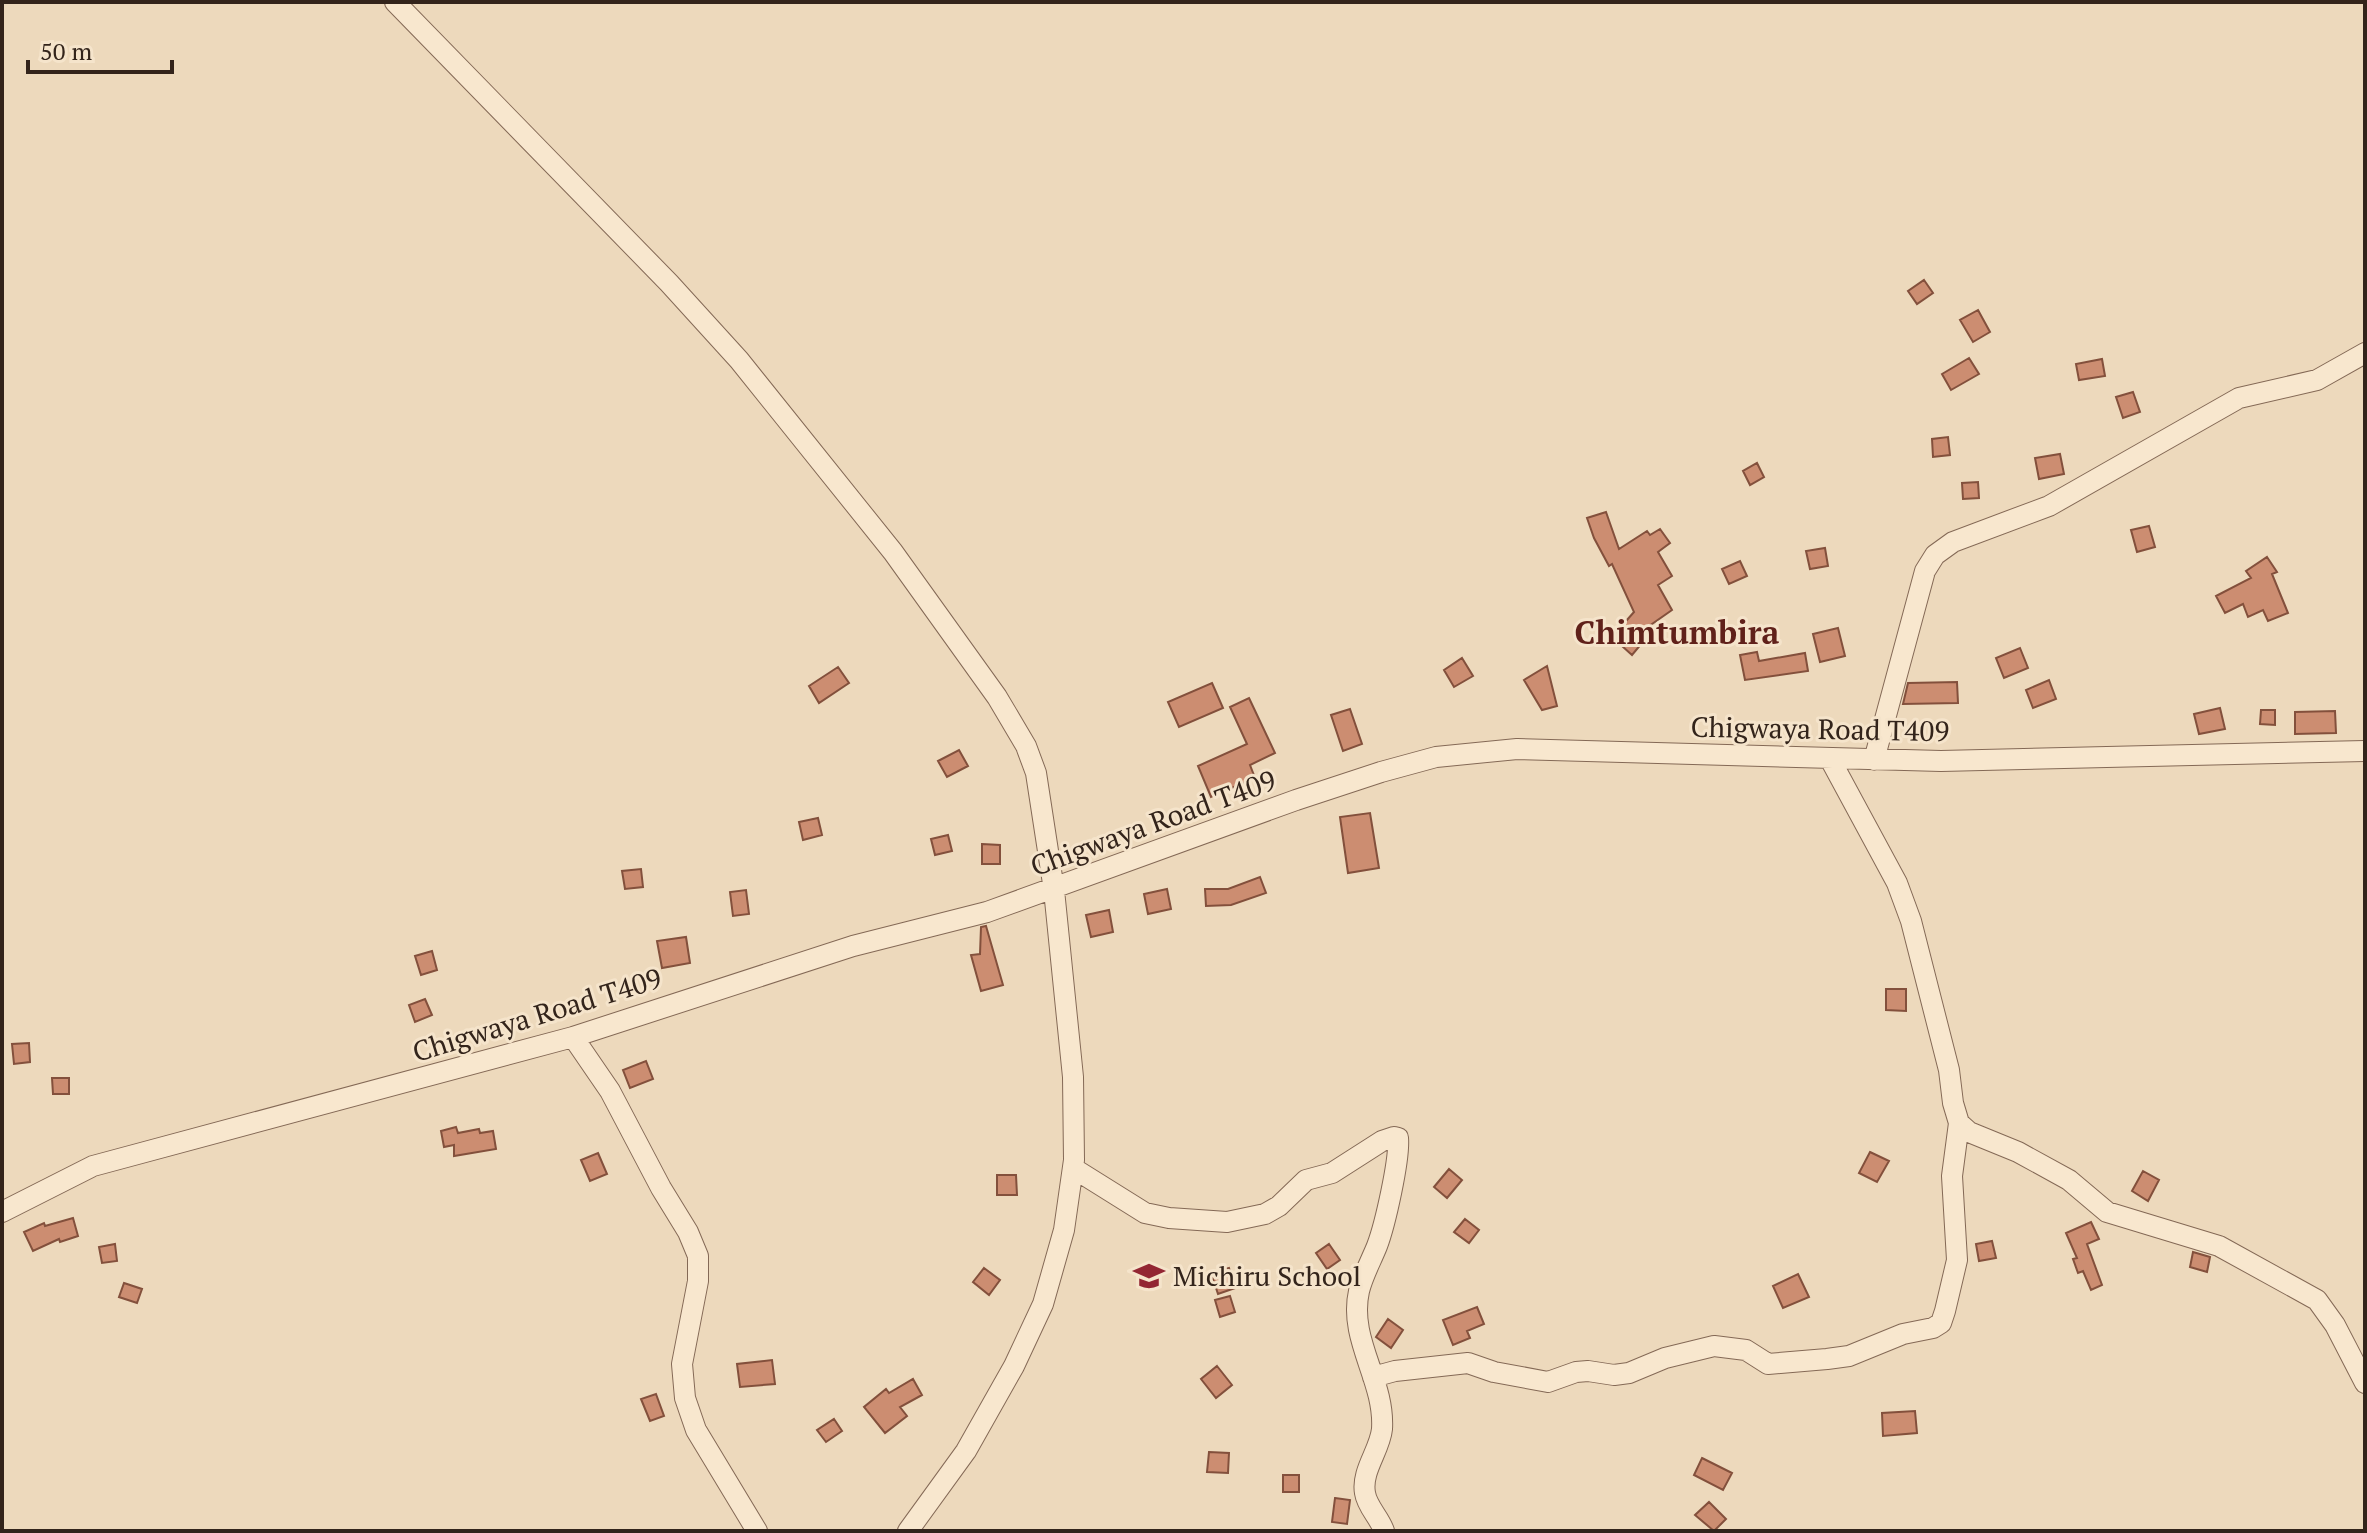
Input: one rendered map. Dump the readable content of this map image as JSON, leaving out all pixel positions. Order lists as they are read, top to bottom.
{
  "streets": {
    "street": ["Chigwaya Road T409"]
  },
  "districts": ["Chimtumbira"],
  "places": {
    "school or university": ["Michiru School"]
  },
  "scale_bar": "50 m"
}
